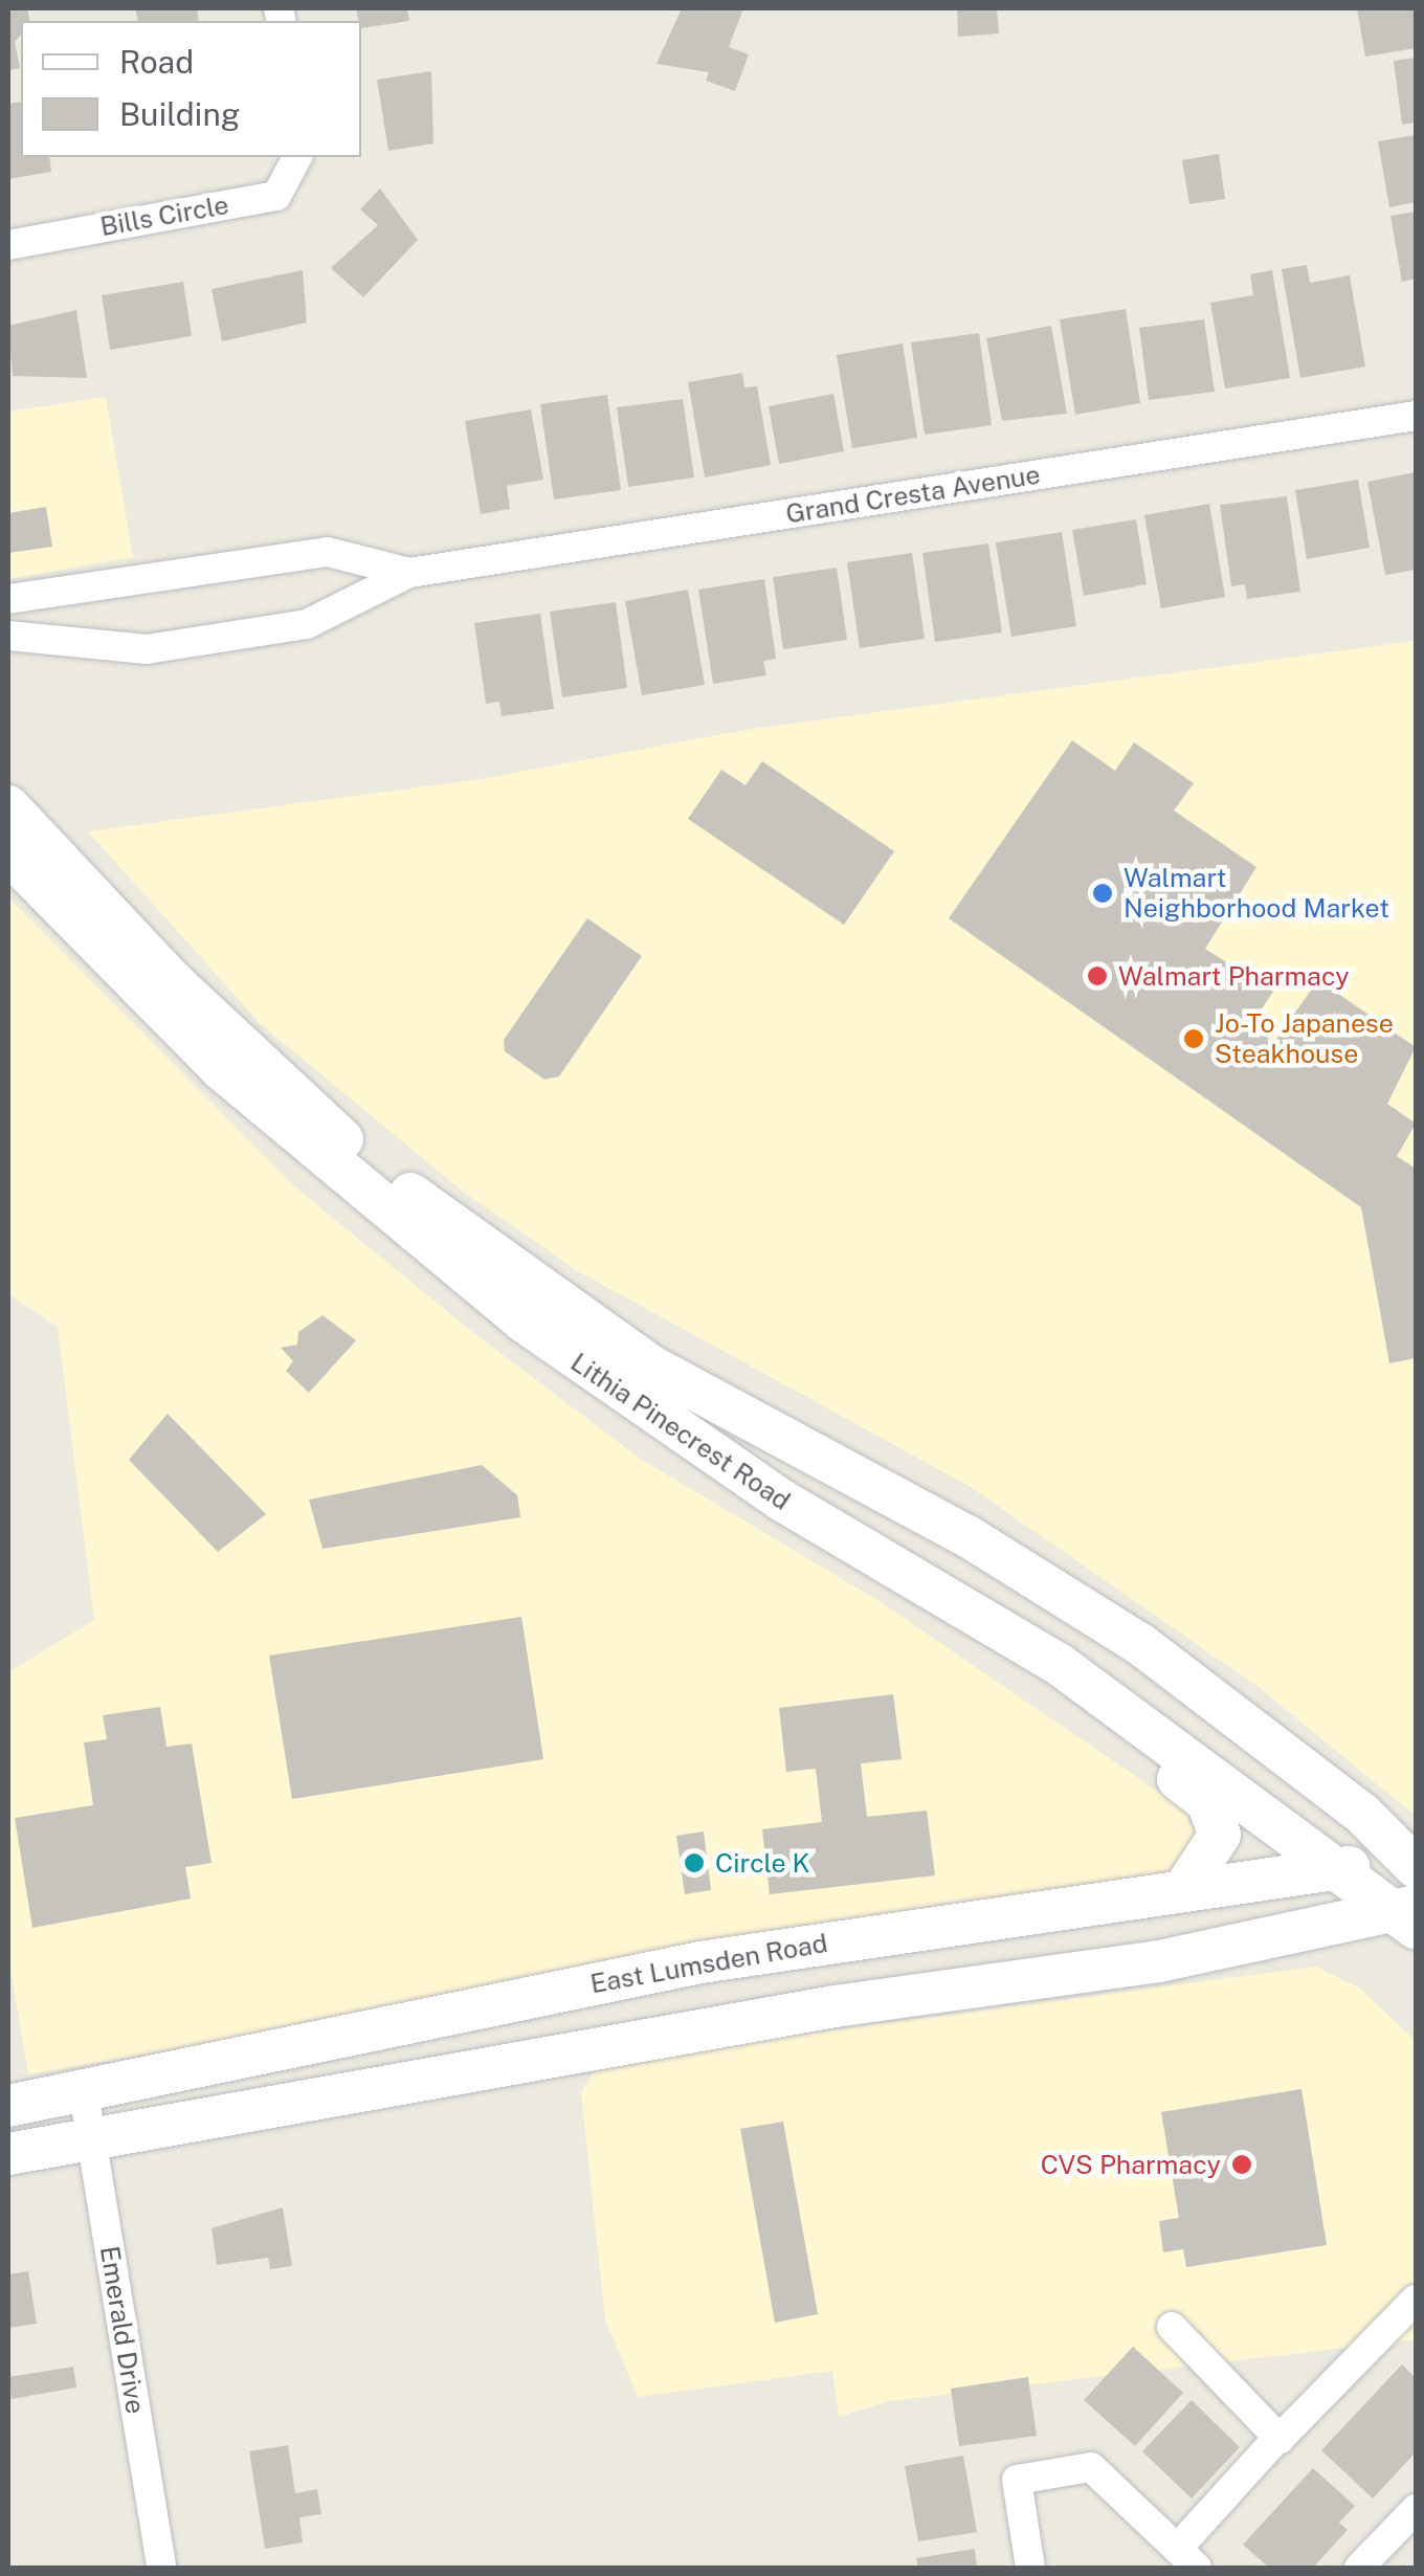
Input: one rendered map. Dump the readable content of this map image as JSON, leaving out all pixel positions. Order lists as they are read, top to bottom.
{
  "streets": {
    "main road": ["Lithia Pinecrest Road", "East Lumsden Road"],
    "street": ["Bills Circle", "Grand Cresta Avenue", "Emerald Drive"]
  },
  "crossings": [
    ["Lithia Pinecrest Road", "East Lumsden Road"],
    ["East Lumsden Road", "Emerald Drive"]
  ],
  "places": [
    "Walmart Neighborhood Market",
    "Walmart Pharmacy",
    "Jo-To Japanese Steakhouse",
    "Circle K",
    "CVS Pharmacy"
  ],
  "legend": ["Road", "Building"]
}
